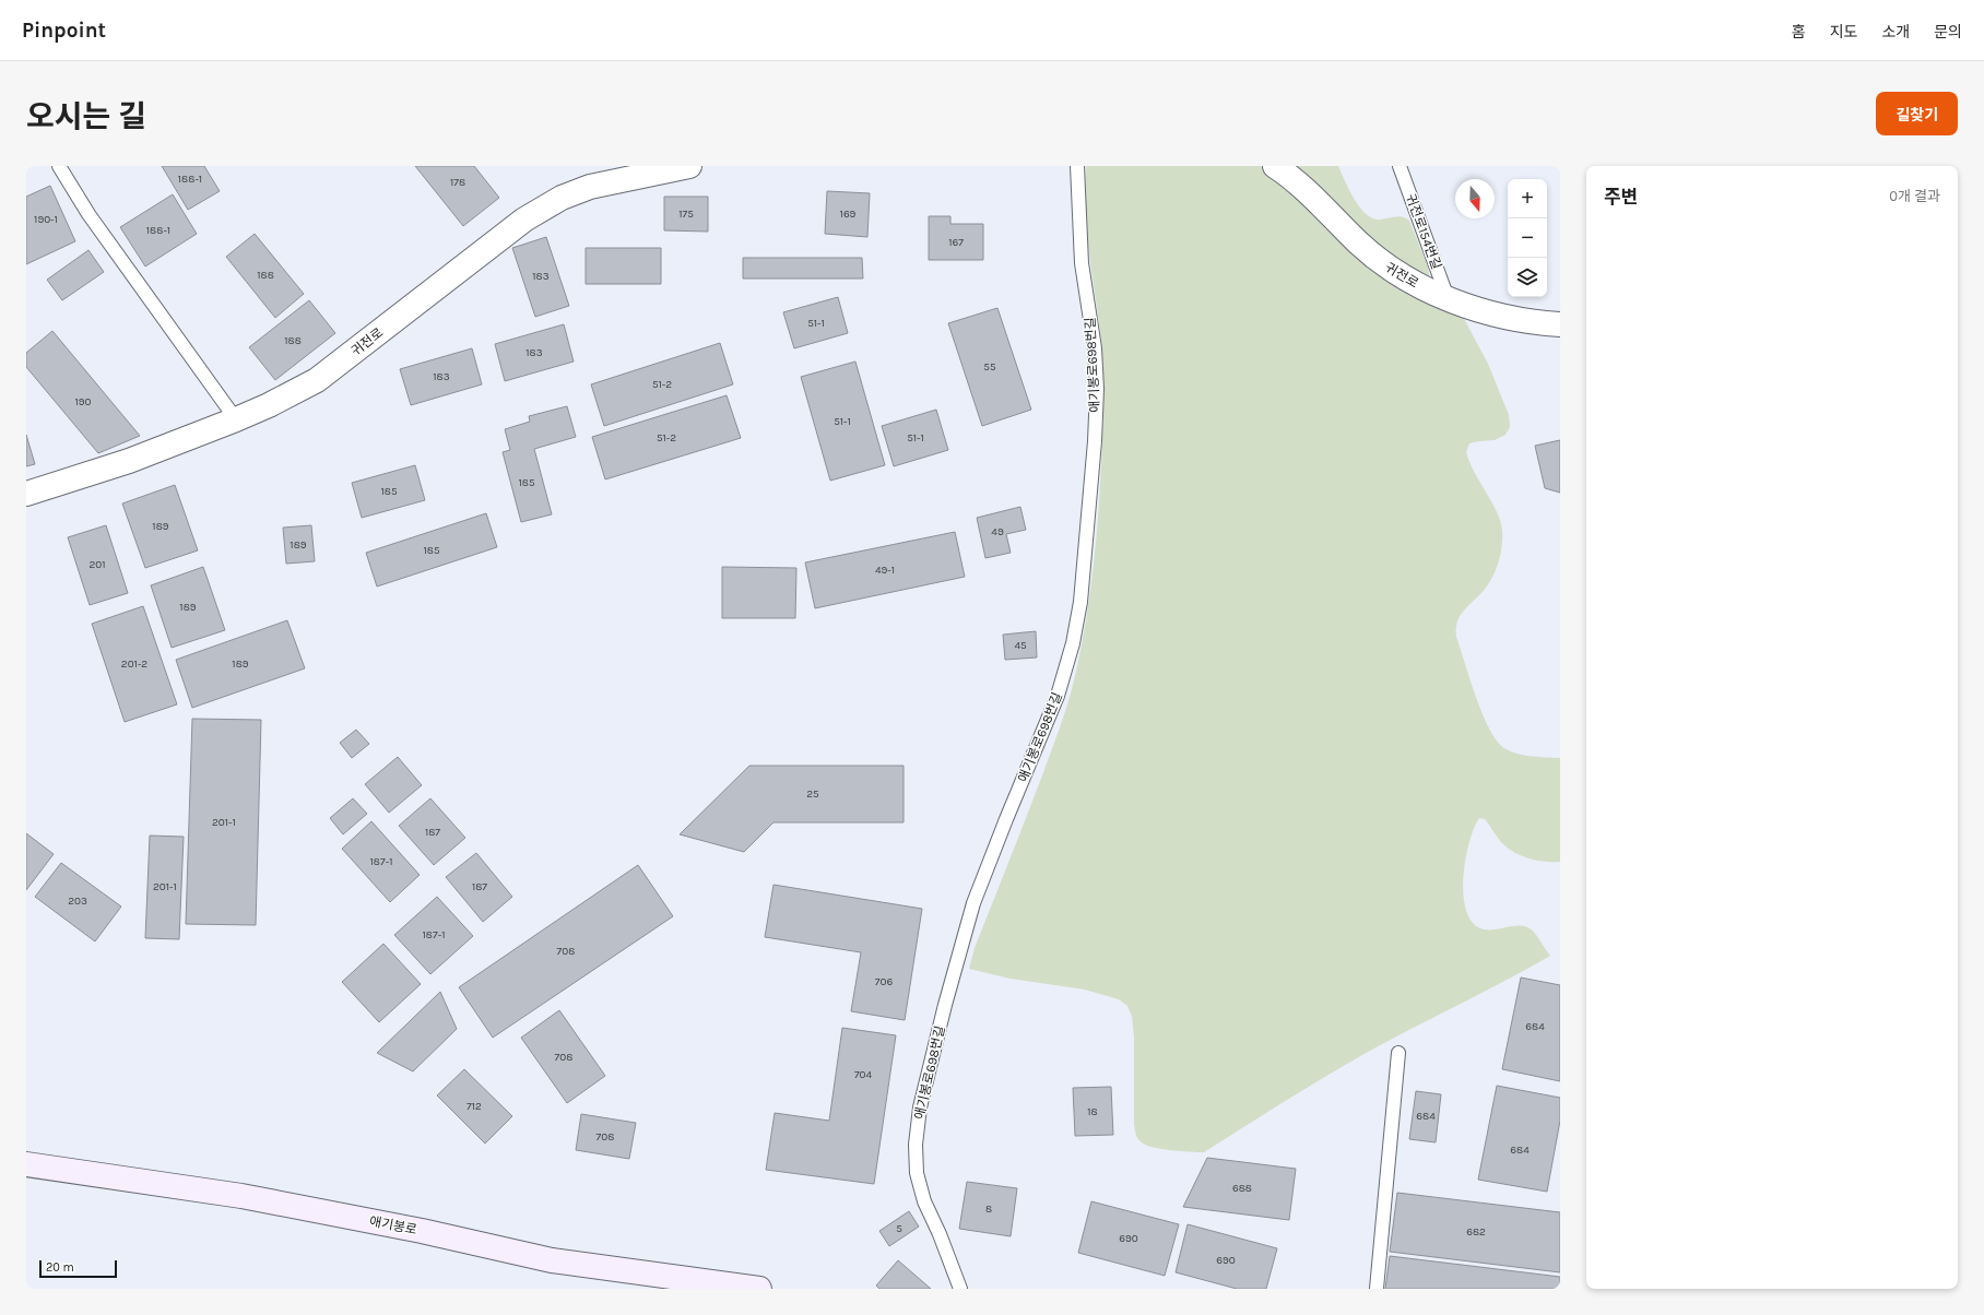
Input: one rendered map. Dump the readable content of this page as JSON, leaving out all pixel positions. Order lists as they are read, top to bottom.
{
  "streets": {
    "main road": ["애기봉로"],
    "street": ["귀전로"],
    "lane": ["귀전로154번길", "애기봉로698번길"]
  },
  "crossings": [
    ["귀전로154번길", "귀전로"]
  ],
  "house_numbers": [
    "188-1",
    "178",
    "175",
    "169",
    "190-1",
    "188-1",
    "167",
    "188",
    "183",
    "51-1",
    "188",
    "183",
    "55",
    "183",
    "51-2",
    "190",
    "51-1",
    "51-2",
    "51-1",
    "185",
    "185",
    "189",
    "49",
    "189",
    "185",
    "201",
    "49-1",
    "189",
    "45",
    "201-2",
    "189",
    "25",
    "201-1",
    "187",
    "187-1",
    "201-1",
    "187",
    "203",
    "187-1",
    "708",
    "706",
    "684",
    "708",
    "704",
    "712",
    "18",
    "684",
    "708",
    "684",
    "688",
    "8",
    "5",
    "682",
    "690",
    "690"
  ],
  "scale_bar": "20 m",
  "north": "bottom",
  "page": {
    "header": "Pinpoint",
    "nav": [
      "홈",
      "지도",
      "소개",
      "문의"
    ],
    "title": "오시는 길",
    "buttons": "길찾기",
    "heading": ["주변", "0개 결과"],
    "map_buttons": ["+", "−"],
    "scale": "20 m"
  }
}
